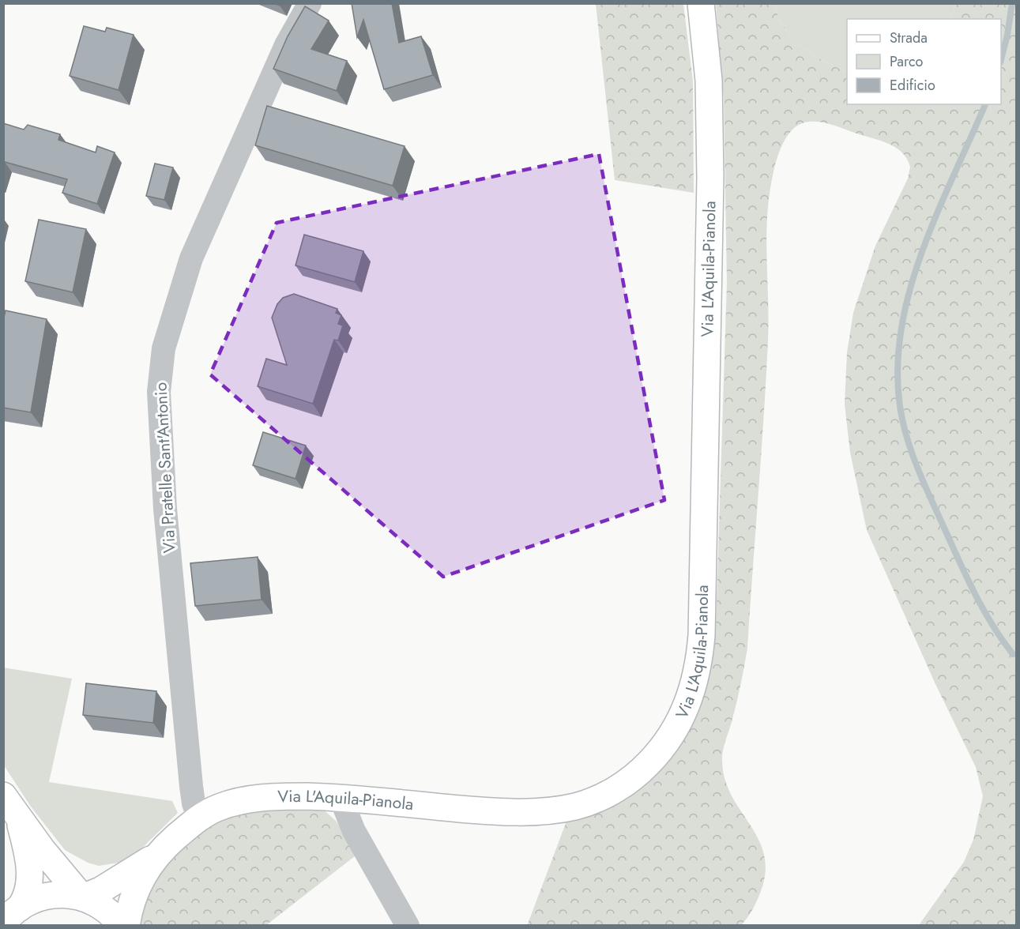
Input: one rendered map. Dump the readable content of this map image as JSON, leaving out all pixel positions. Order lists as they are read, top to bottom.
{
  "streets": {
    "main road": ["Via L'Aquila-Pianola"],
    "street": ["Via Pratelle Sant'Antonio"]
  },
  "crossings": [
    ["Via L'Aquila-Pianola", "Via Pratelle Sant'Antonio"]
  ],
  "legend": ["Strada", "Parco", "Edificio"]
}
